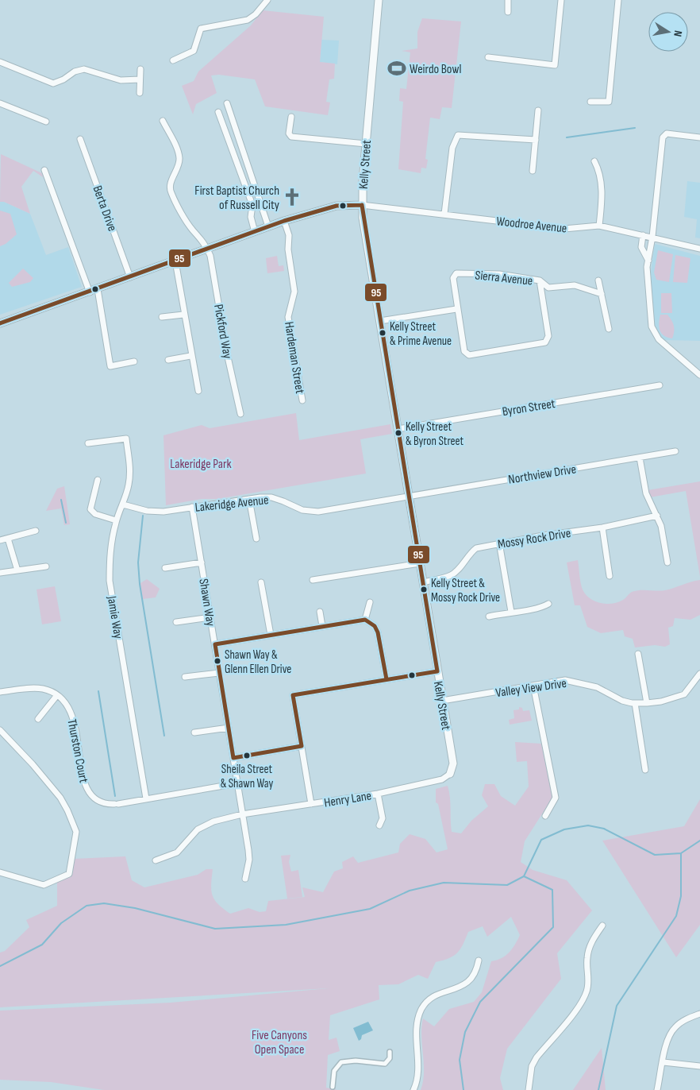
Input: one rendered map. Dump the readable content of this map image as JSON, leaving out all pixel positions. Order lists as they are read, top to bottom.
{
  "streets": {
    "street": [
      "Kelly Street",
      "Berta Drive",
      "Woodroe Avenue",
      "Sierra Avenue",
      "Pickford Way",
      "Hardeman Street",
      "Byron Street",
      "Northview Drive",
      "Lakeridge Avenue",
      "Mossy Rock Drive",
      "Shawn Way",
      "Jamie Way",
      "Valley View Drive",
      "Thurston Court",
      "Henry Lane"
    ]
  },
  "crossings": [
    ["Kelly Street", "Woodroe Avenue"],
    ["Kelly Street", "Byron Street"],
    ["Kelly Street", "Northview Drive"],
    ["Kelly Street", "Lakeridge Avenue"],
    ["Kelly Street", "Mossy Rock Drive"],
    ["Kelly Street", "Valley View Drive"],
    ["Kelly Street", "Henry Lane"],
    ["Northview Drive", "Lakeridge Avenue"],
    ["Lakeridge Avenue", "Shawn Way"],
    ["Lakeridge Avenue", "Jamie Way"],
    ["Shawn Way", "Henry Lane"],
    ["Jamie Way", "Thurston Court"]
  ],
  "parks": ["Lakeridge Park", "Five Canyons Open Space"],
  "places": {
    "sports": ["Weirdo Bowl"],
    "church": ["First Baptist Church of Russell City"],
    "other": [
      "Kelly Street & Prime Avenue",
      "Kelly Street & Byron Street",
      "Kelly Street & Mossy Rock Drive",
      "Shawn Way & Glenn Ellen Drive",
      "Sheila Street & Shawn Way"
    ]
  },
  "lines": ["transit line 95"],
  "north": "right"
}
